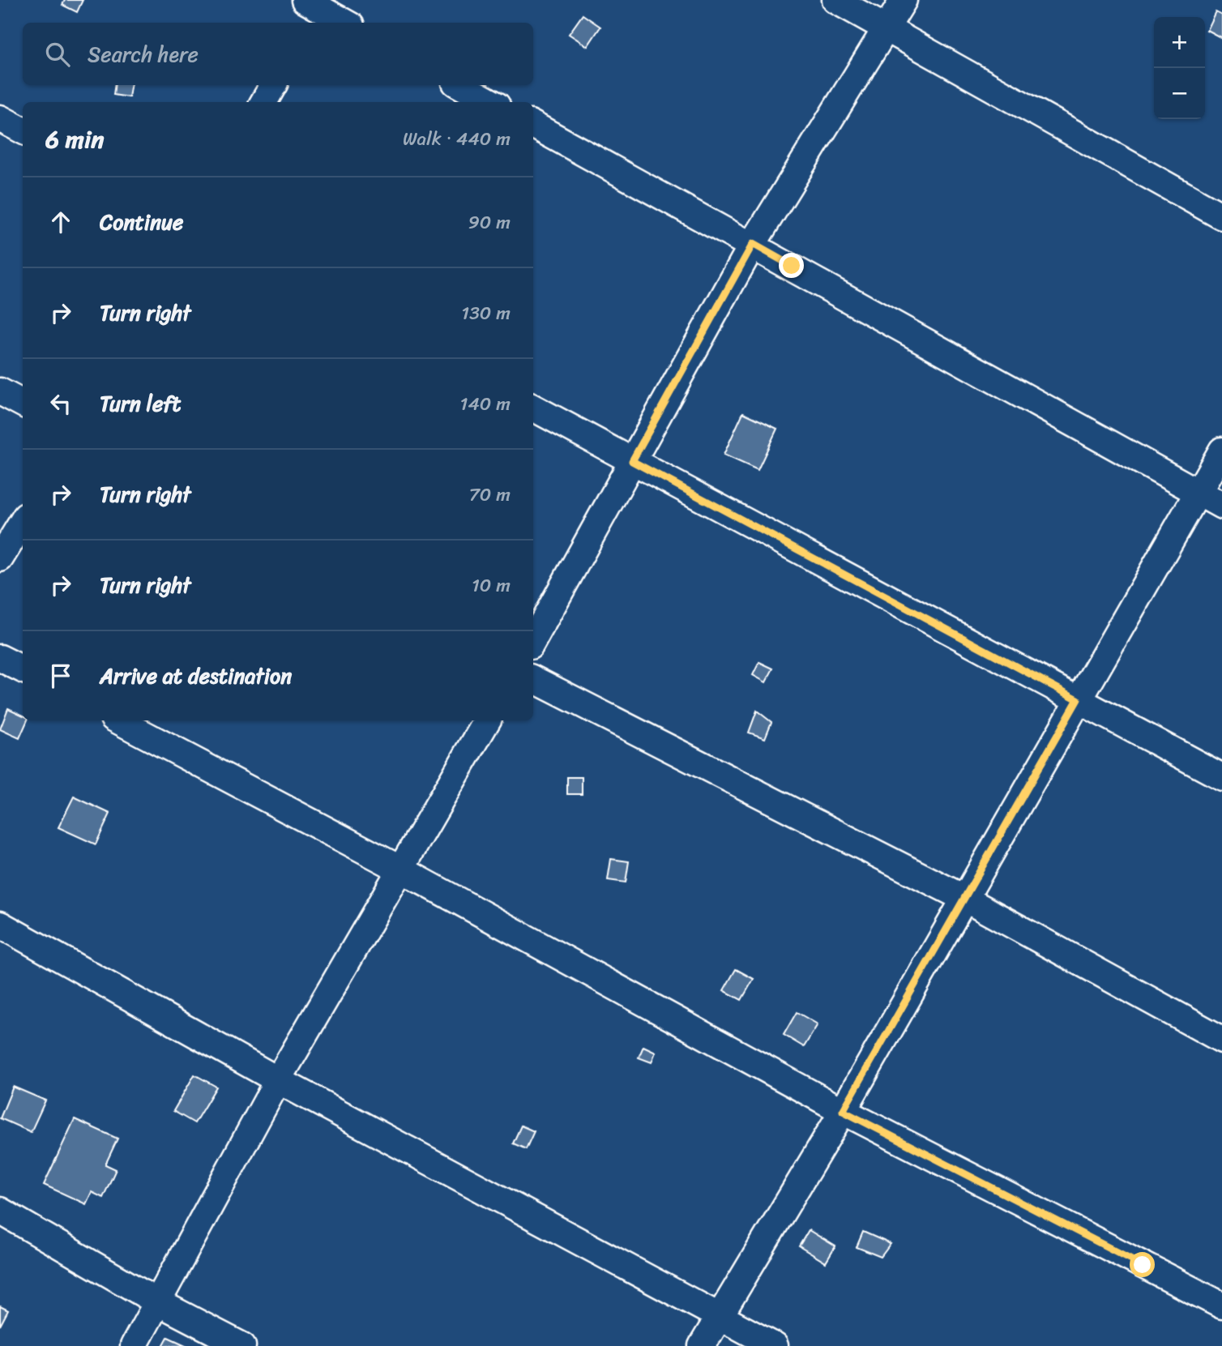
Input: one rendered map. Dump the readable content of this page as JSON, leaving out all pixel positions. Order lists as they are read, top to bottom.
{
  "page": {
    "map_buttons": ["+", "−"],
    "search": "Search here",
    "heading": ["6 min", "Walk · 440 m"],
    "list": [
      ["Continue", "90 m"],
      ["Turn right", "130 m"],
      ["Turn left", "140 m"],
      ["Turn right", "70 m"],
      ["Turn right", "10 m"],
      "Arrive at destination"
    ]
  }
}
